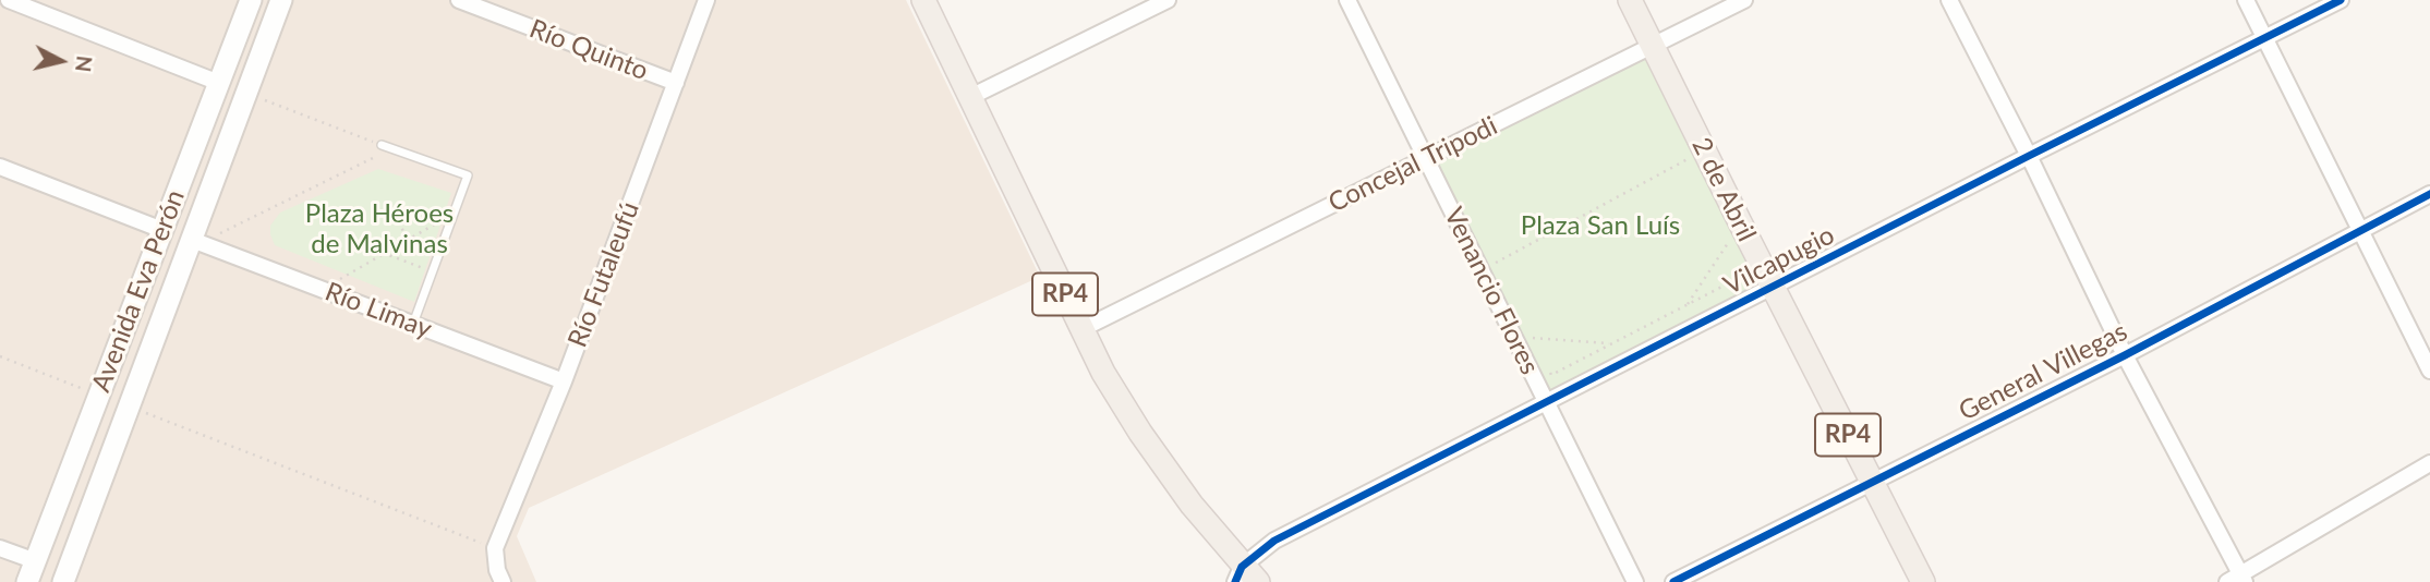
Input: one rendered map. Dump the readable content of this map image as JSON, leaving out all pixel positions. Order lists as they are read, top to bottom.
{
  "streets": {
    "main road": ["2 de Abril", "Avenida Eva Perón", "RP4"],
    "street": [
      "Río Quinto",
      "Concejal Tripodi",
      "Vilcapugio",
      "Río Futaleufú",
      "Venancio Flores",
      "Río Limay",
      "General Villegas"
    ]
  },
  "crossings": [
    ["Río Quinto", "Río Futaleufú"],
    ["Concejal Tripodi", "2 de Abril"],
    ["Concejal Tripodi", "Venancio Flores"],
    ["Concejal Tripodi", "RP4"],
    ["2 de Abril", "Vilcapugio"],
    ["2 de Abril", "General Villegas"],
    ["Vilcapugio", "Venancio Flores"],
    ["Vilcapugio", "RP4"],
    ["Río Futaleufú", "Río Limay"],
    ["Avenida Eva Perón", "Río Limay"]
  ],
  "parks": ["Plaza Héroes de Malvinas", "Plaza San Luís"],
  "north": "right"
}
